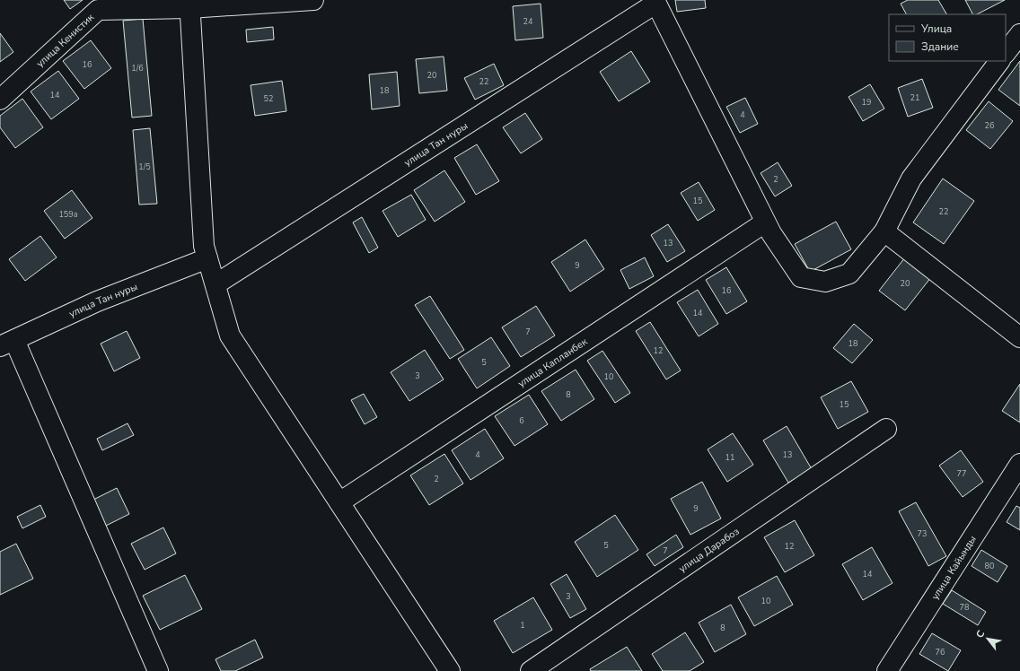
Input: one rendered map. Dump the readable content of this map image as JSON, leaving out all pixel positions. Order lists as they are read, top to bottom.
{
  "streets": {
    "street": [
      "улица Кенистик",
      "улица Тан нуры",
      "улица Капланбек",
      "улица Дарабоз",
      "улица Кайынды"
    ]
  },
  "house_numbers": [
    "24",
    "16",
    "1/6",
    "20",
    "22",
    "18",
    "14",
    "21",
    "52",
    "19",
    "4",
    "26",
    "1/5",
    "2",
    "15",
    "22",
    "159а",
    "13",
    "9",
    "20",
    "16",
    "14",
    "7",
    "18",
    "12",
    "5",
    "3",
    "10",
    "8",
    "15",
    "6",
    "4",
    "13",
    "11",
    "77",
    "2",
    "9",
    "73",
    "5",
    "12",
    "7",
    "80",
    "14",
    "3",
    "10",
    "78",
    "1",
    "8",
    "76"
  ],
  "legend": ["Улица", "Здание"],
  "north": "top left"
}
